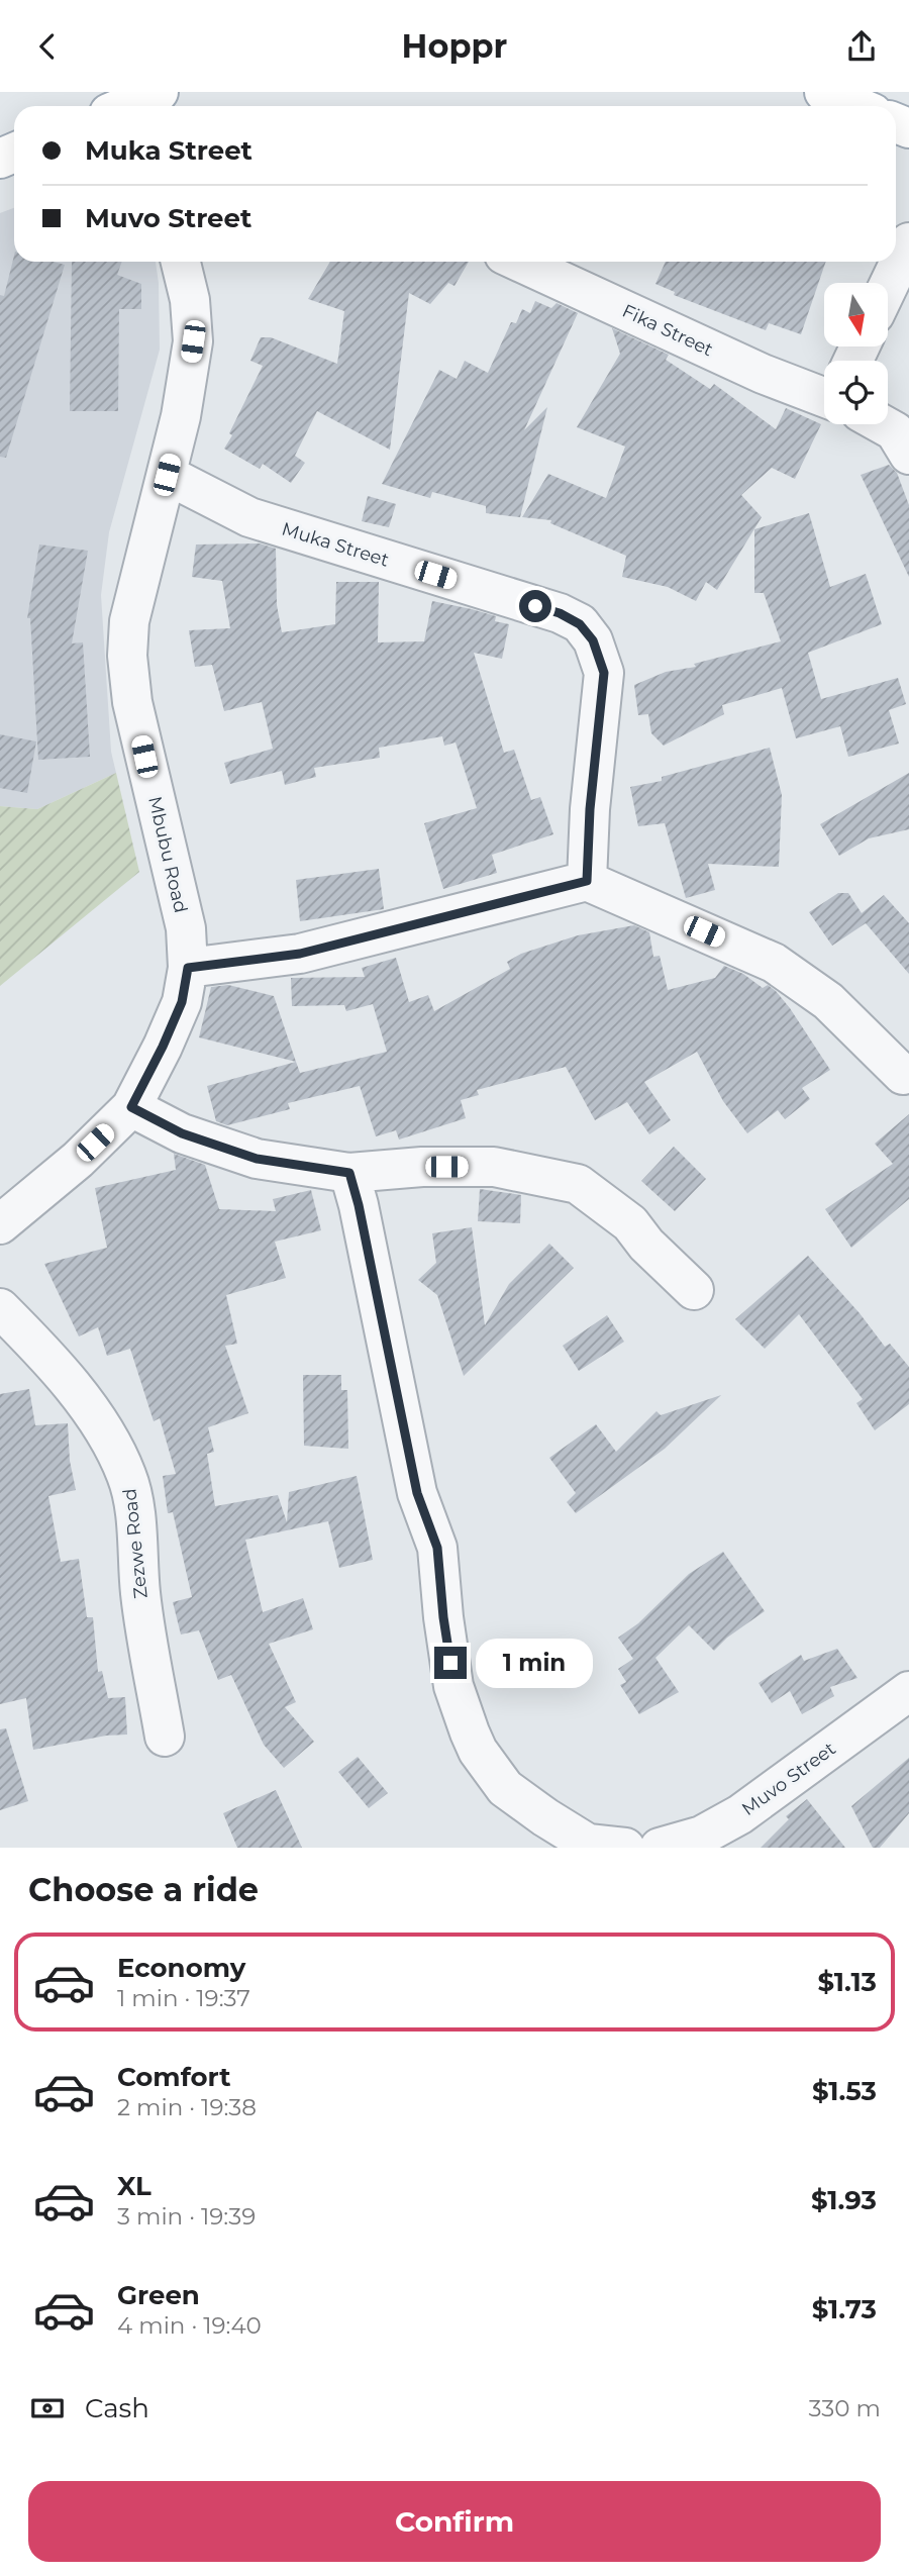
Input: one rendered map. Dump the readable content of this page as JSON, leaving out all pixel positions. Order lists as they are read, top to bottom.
{
  "streets": {
    "street": [
      "Fika Street",
      "Muka Street",
      "Mbubu Road",
      "Zezwe Road",
      "Muvo Street"
    ]
  },
  "crossings": [
    ["Muka Street", "Mbubu Road"]
  ],
  "north": "bottom",
  "page": {
    "header": "Hoppr",
    "banner": ["Muka Street", "Muvo Street"],
    "bubble": "1 min",
    "heading": "Choose a ride",
    "list": [
      {
        "name": "Economy",
        "note": "1 min · 19:37",
        "value": "$1.13"
      },
      {
        "name": "Comfort",
        "note": "2 min · 19:38",
        "value": "$1.53"
      },
      {
        "name": "XL",
        "note": "3 min · 19:39",
        "value": "$1.93"
      },
      {
        "name": "Green",
        "note": "4 min · 19:40",
        "value": "$1.73"
      }
    ],
    "pay": ["Cash", "330 m"],
    "buttons": "Confirm"
  }
}
